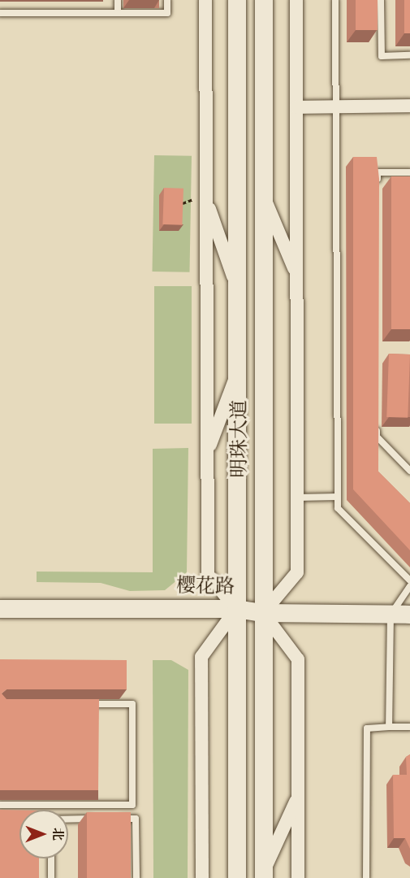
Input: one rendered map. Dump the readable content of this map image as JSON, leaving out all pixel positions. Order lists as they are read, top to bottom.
{
  "streets": {
    "main road": ["明珠大道", "樱花路"]
  },
  "crossings": [
    ["明珠大道", "樱花路"]
  ],
  "north": "right"
}
